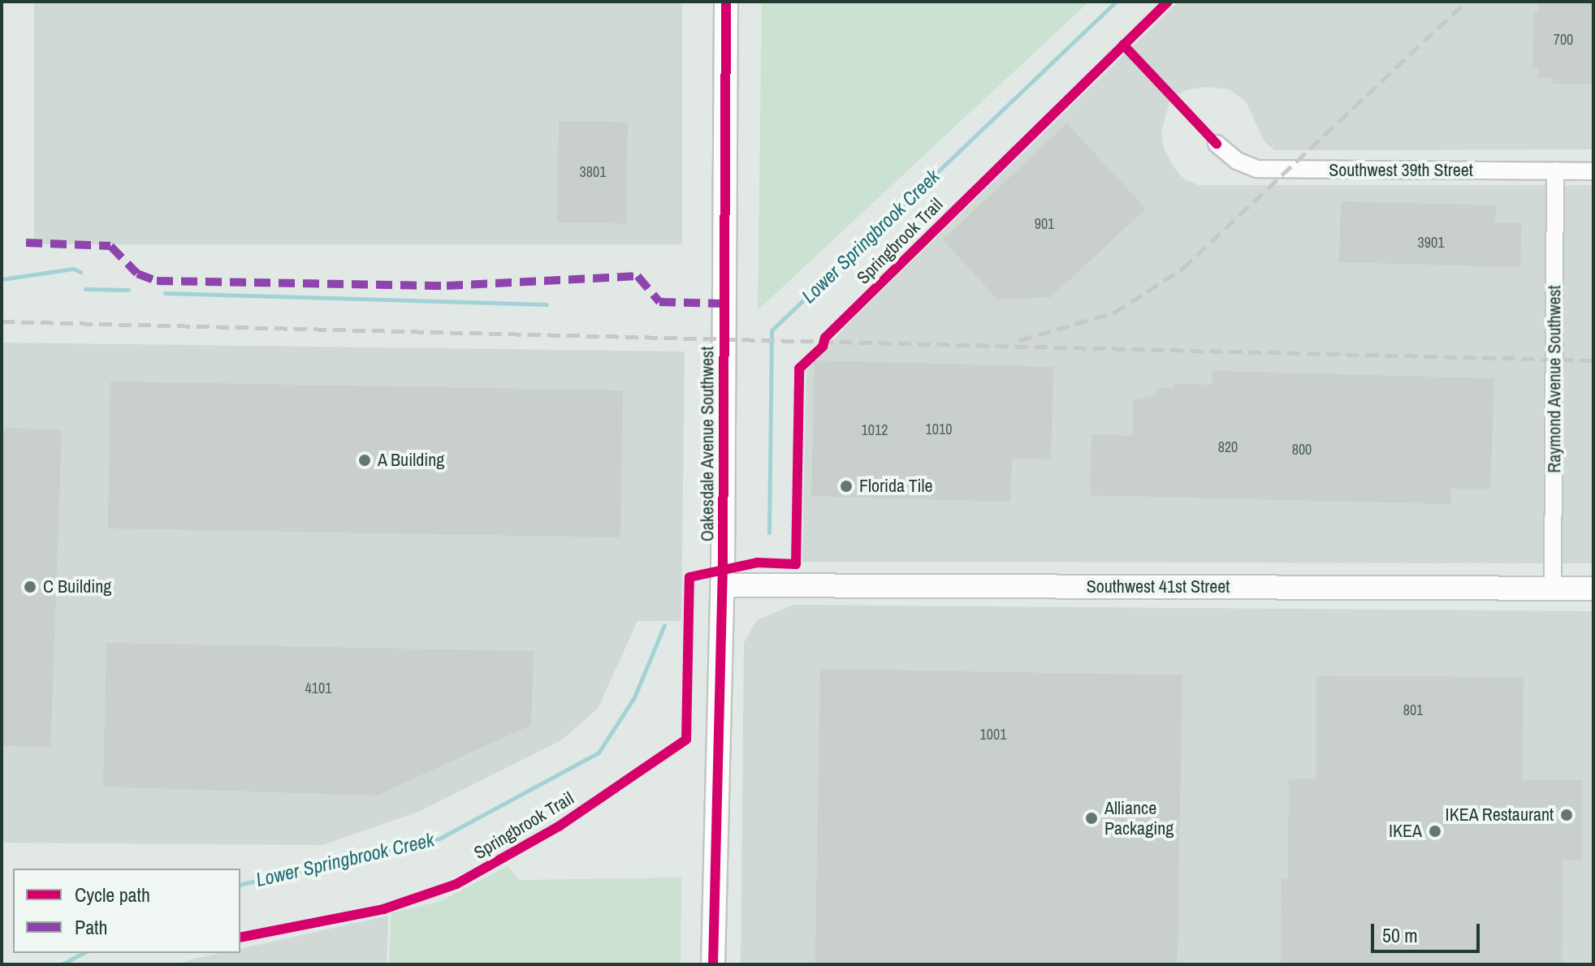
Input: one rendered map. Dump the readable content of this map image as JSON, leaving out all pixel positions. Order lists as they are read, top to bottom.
{
  "streets": {
    "street": [
      "Southwest 39th Street",
      "Raymond Avenue Southwest",
      "Oakesdale Avenue Southwest",
      "Southwest 41st Street"
    ],
    "cycle path": ["Springbrook Trail"]
  },
  "crossings": [
    ["Southwest 39th Street", "Raymond Avenue Southwest"],
    ["Raymond Avenue Southwest", "Southwest 41st Street"],
    ["Oakesdale Avenue Southwest", "Southwest 41st Street"]
  ],
  "water": ["Lower Springbrook Creek"],
  "places": [
    "A Building",
    "Florida Tile",
    "C Building",
    "IKEA Restaurant",
    "Alliance Packaging",
    "IKEA"
  ],
  "house_numbers": [
    "700",
    "3801",
    "901",
    "3901",
    "1010",
    "1012",
    "820",
    "800",
    "4101",
    "801",
    "1001"
  ],
  "legend": ["Cycle path", "Path"],
  "scale_bar": "50 m"
}
